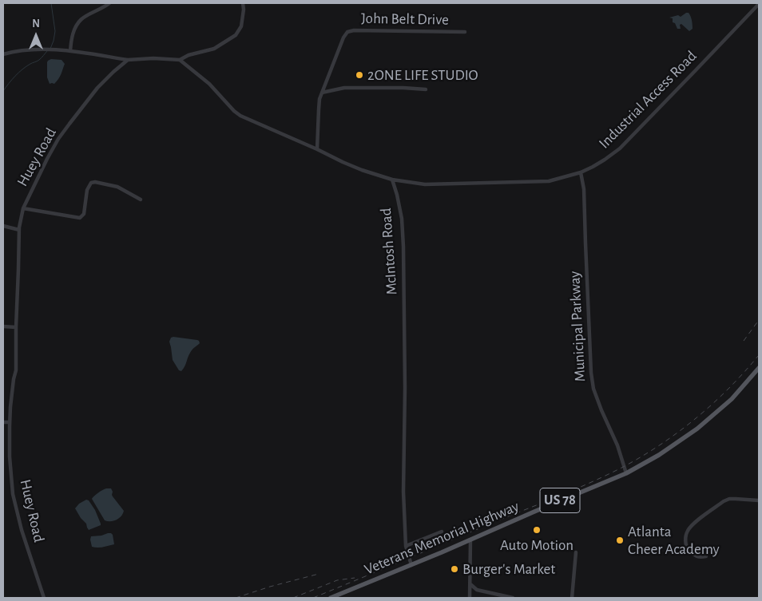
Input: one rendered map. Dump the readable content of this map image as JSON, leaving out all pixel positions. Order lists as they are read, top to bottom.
{
  "streets": {
    "main road": ["US 78", "Veterans Memorial Highway"],
    "street": [
      "John Belt Drive",
      "Industrial Access Road",
      "Huey Road",
      "McIntosh Road",
      "Municipal Parkway"
    ]
  },
  "crossings": [
    ["Industrial Access Road", "McIntosh Road"],
    ["Industrial Access Road", "Municipal Parkway"],
    ["McIntosh Road", "Veterans Memorial Highway"],
    ["Municipal Parkway", "Veterans Memorial Highway"]
  ],
  "places": [
    "2ONE LIFE STUDIO",
    "Auto Motion",
    "Atlanta Cheer Academy",
    "Burger's Market"
  ],
  "north": "top"
}
